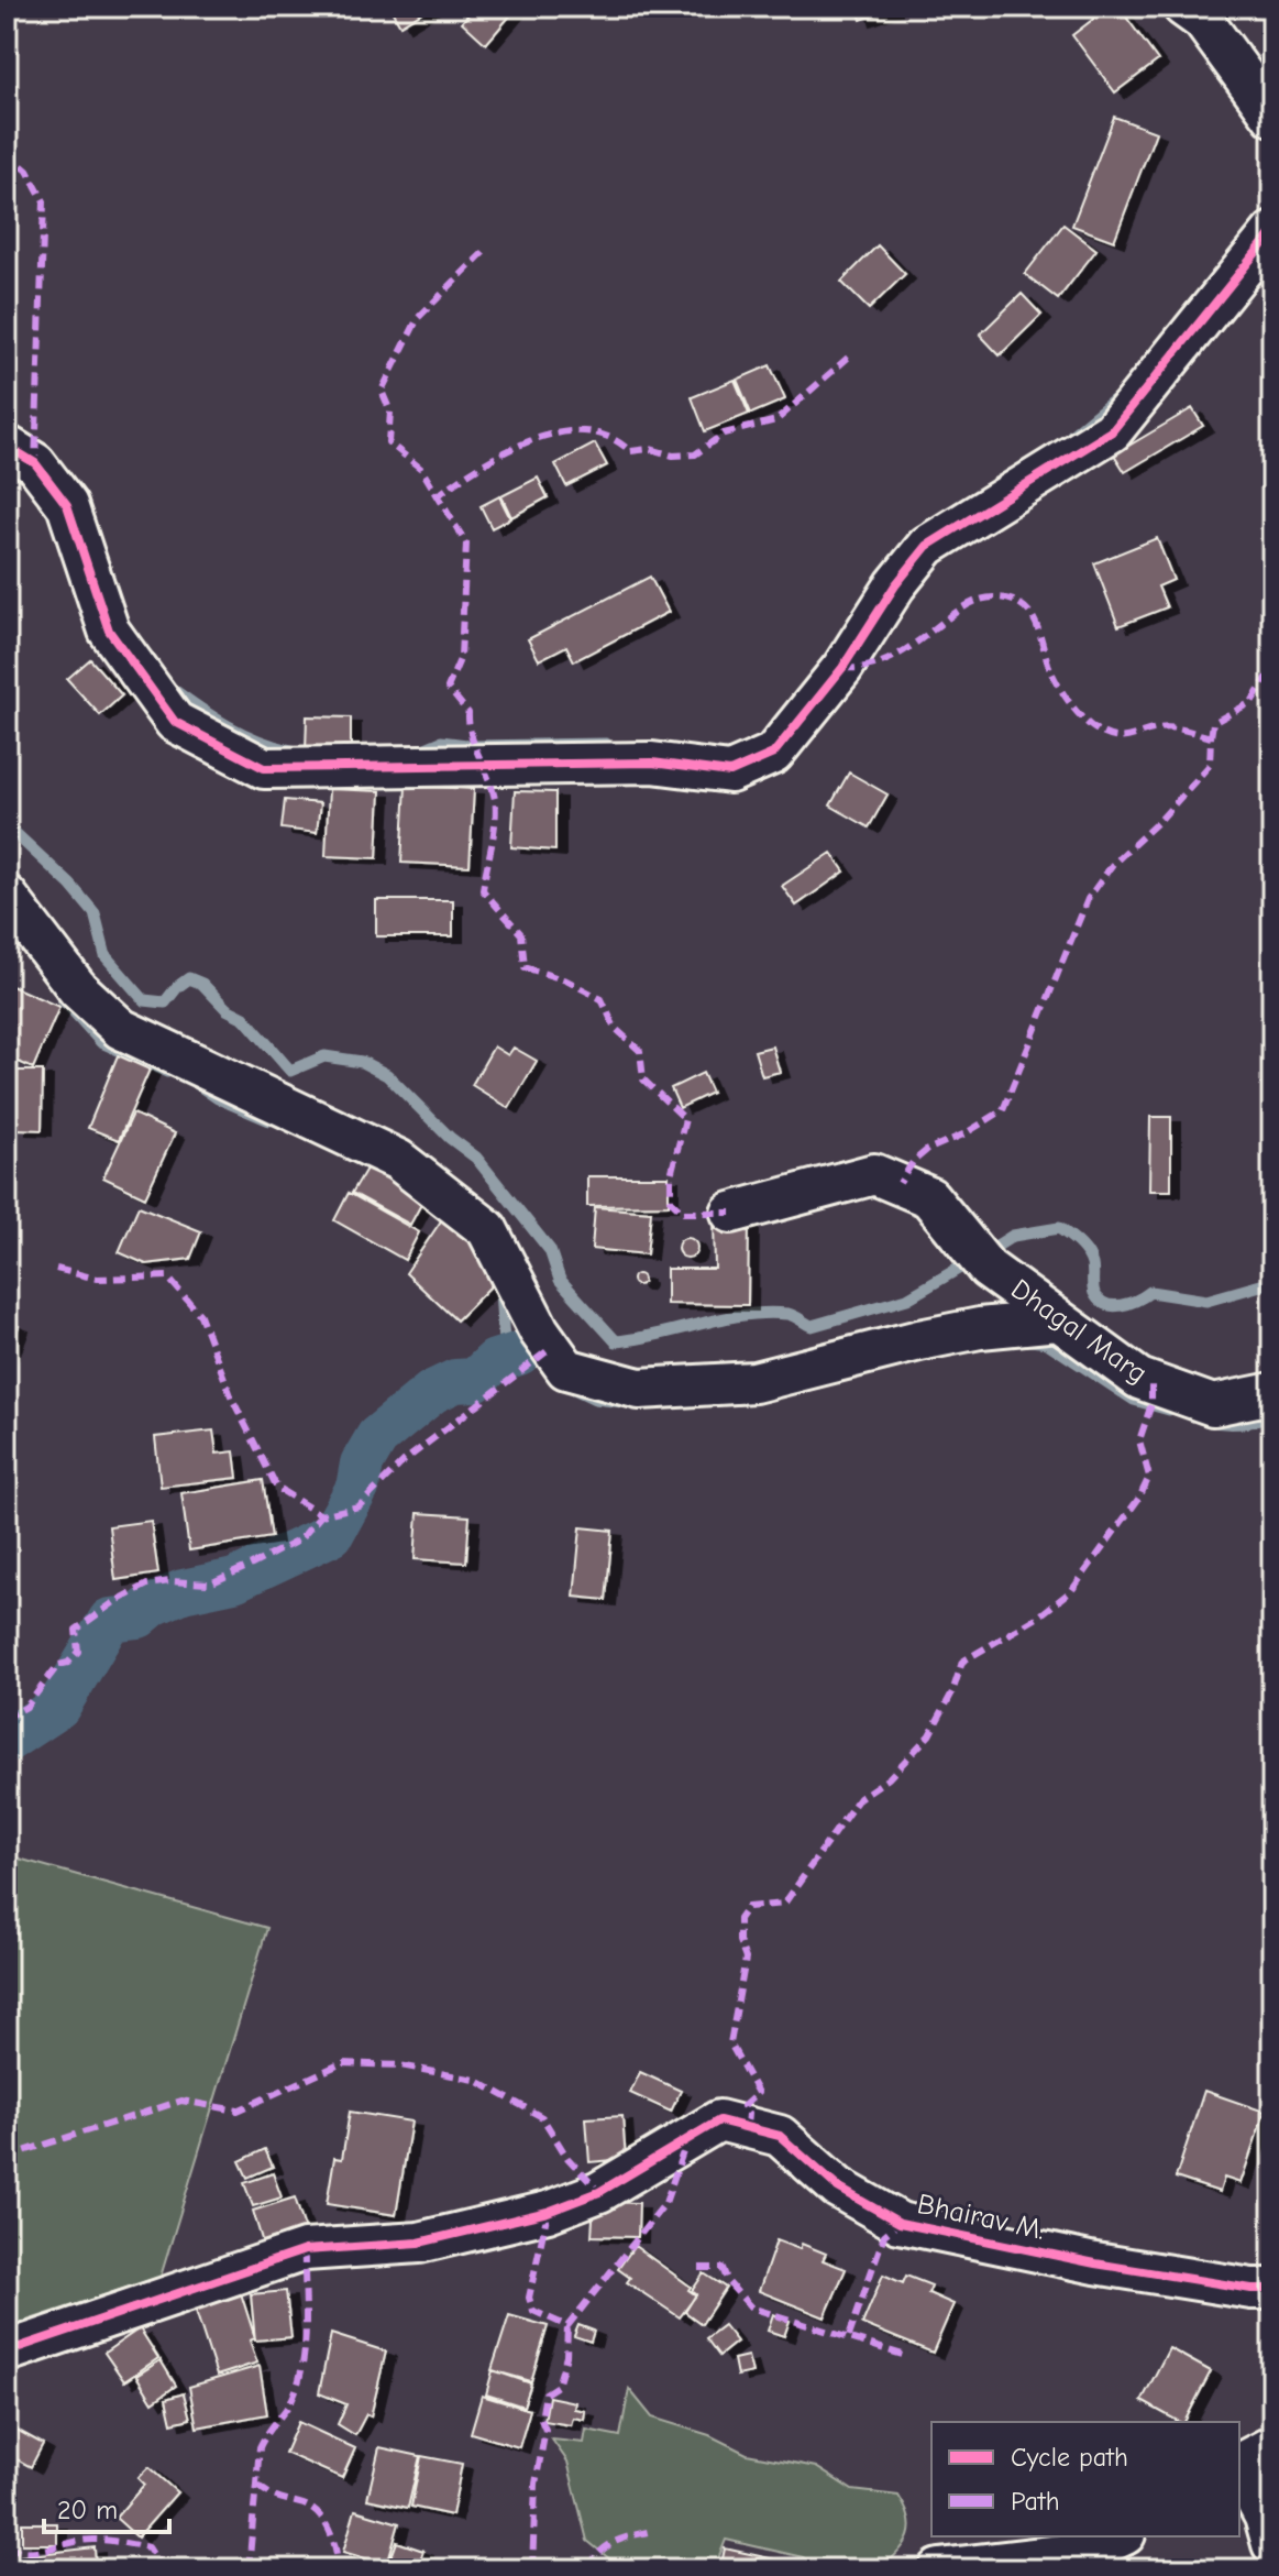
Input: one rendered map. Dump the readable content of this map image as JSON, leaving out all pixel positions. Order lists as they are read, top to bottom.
{
  "streets": {
    "street": ["Dhagal Marg", "Bhairav M."]
  },
  "legend": ["Cycle path", "Path"],
  "scale_bar": "20 m"
}
